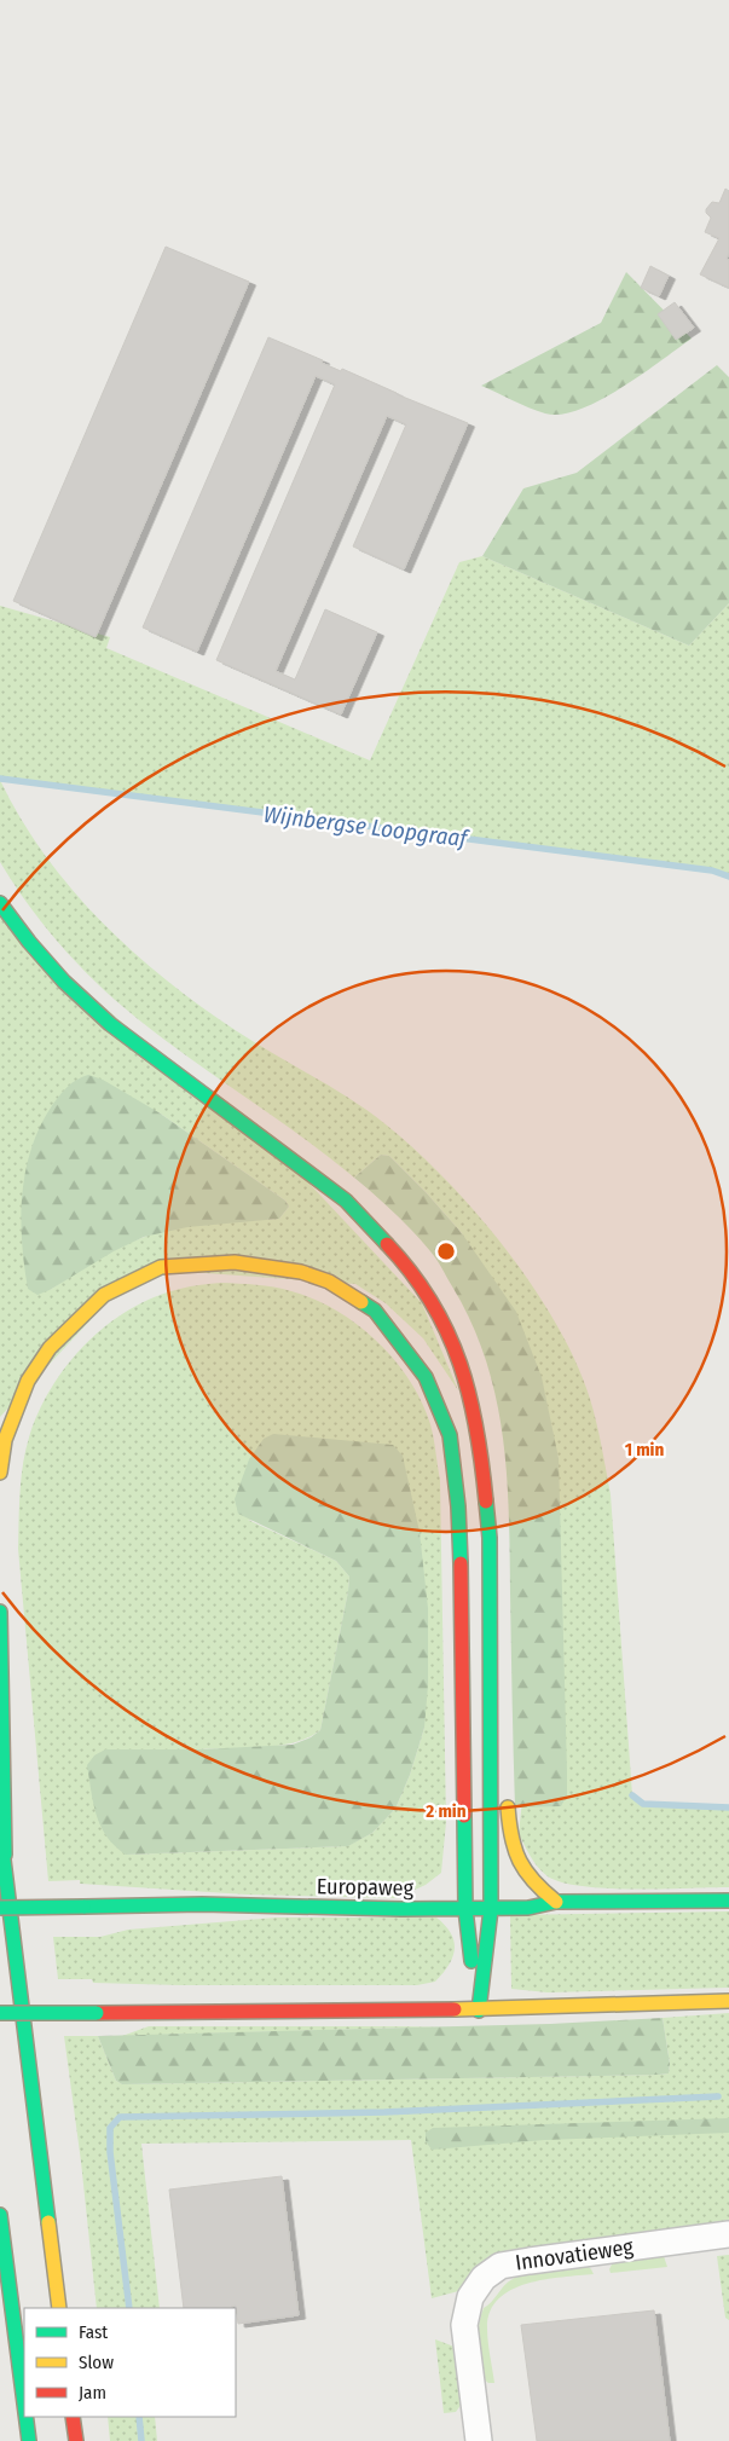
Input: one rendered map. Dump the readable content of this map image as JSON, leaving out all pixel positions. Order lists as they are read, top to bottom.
{
  "streets": {
    "main road": ["Europaweg"],
    "street": ["Innovatieweg"]
  },
  "water": ["Wijnbergse Loopgraaf"],
  "legend": ["Fast", "Slow", "Jam"],
  "rings": ["1 min", "2 min"]
}
